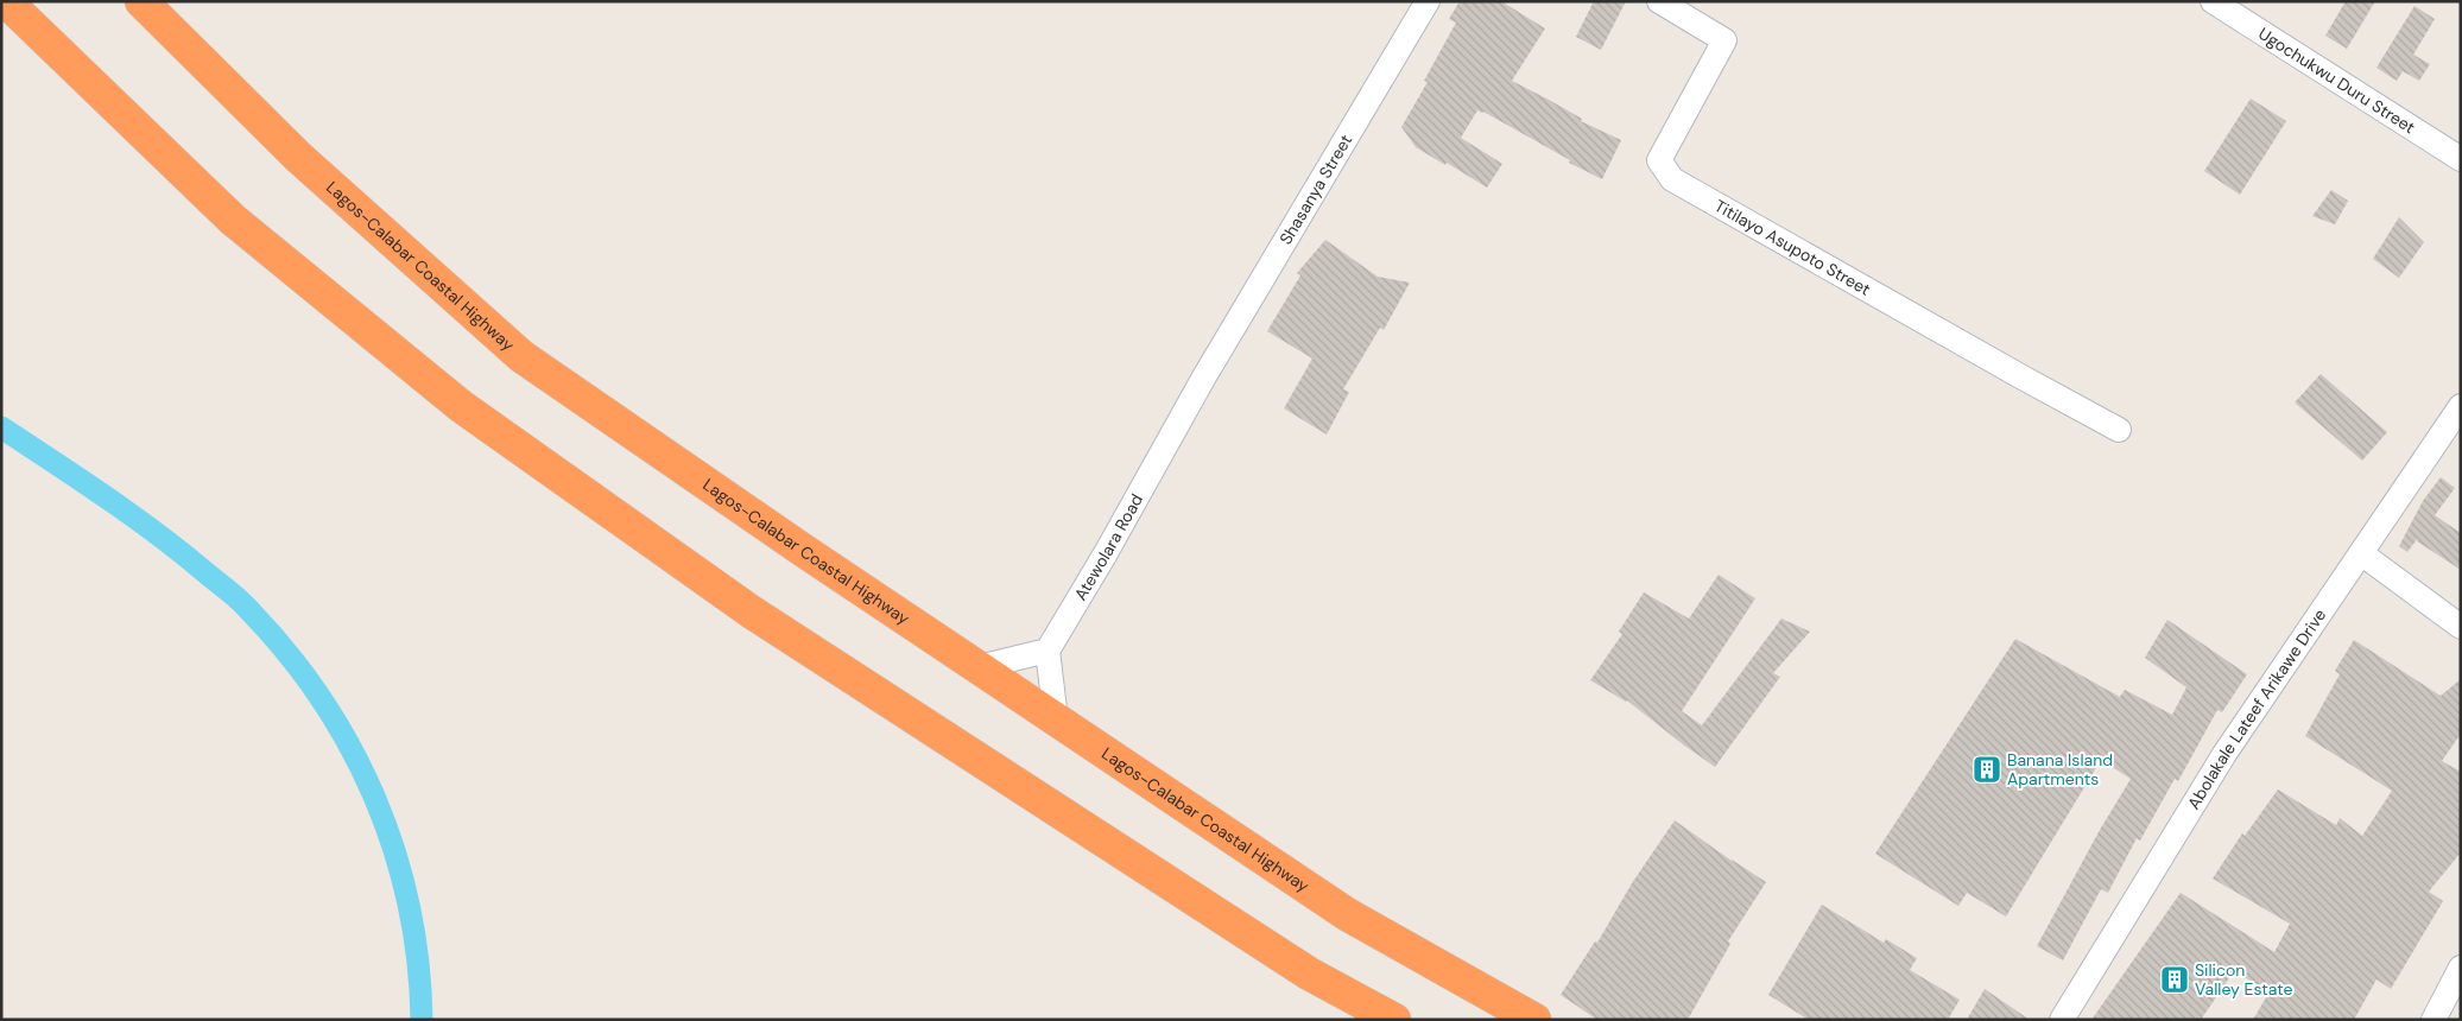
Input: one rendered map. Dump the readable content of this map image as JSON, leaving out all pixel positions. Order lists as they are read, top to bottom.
{
  "streets": {
    "highway": ["Lagos-Calabar Coastal Highway"],
    "street": [
      "Ugochukwu Duru Street",
      "Shasanya Street",
      "Titilayo Asupoto Street",
      "Atewolara Road",
      "Abolakale Lateef Arikawe Drive"
    ]
  },
  "crossings": [
    ["Shasanya Street", "Atewolara Road"]
  ],
  "places": {
    "building": ["Banana Island Apartments", "Silicon Valley Estate"]
  }
}
